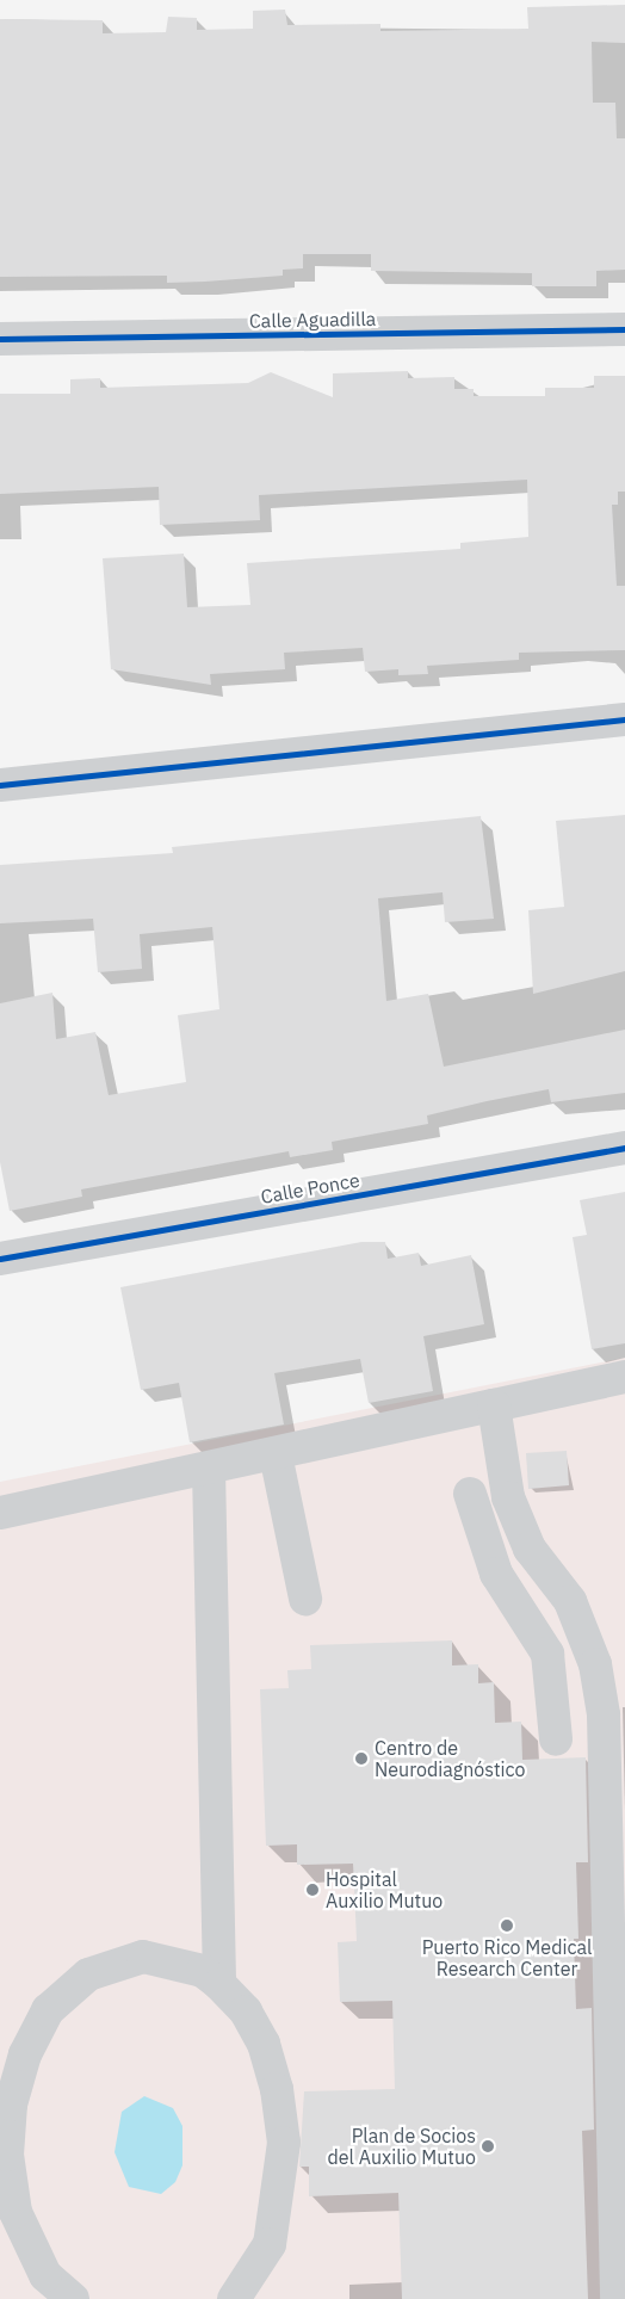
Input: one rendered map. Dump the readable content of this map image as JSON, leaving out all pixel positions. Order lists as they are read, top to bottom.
{
  "streets": {
    "street": ["Calle Aguadilla", "Calle Ponce"]
  },
  "places": [
    "Centro de Neurodiagnóstico",
    "Hospital Auxilio Mutuo",
    "Puerto Rico Medical Research Center",
    "Plan de Socios del Auxilio Mutuo"
  ]
}
